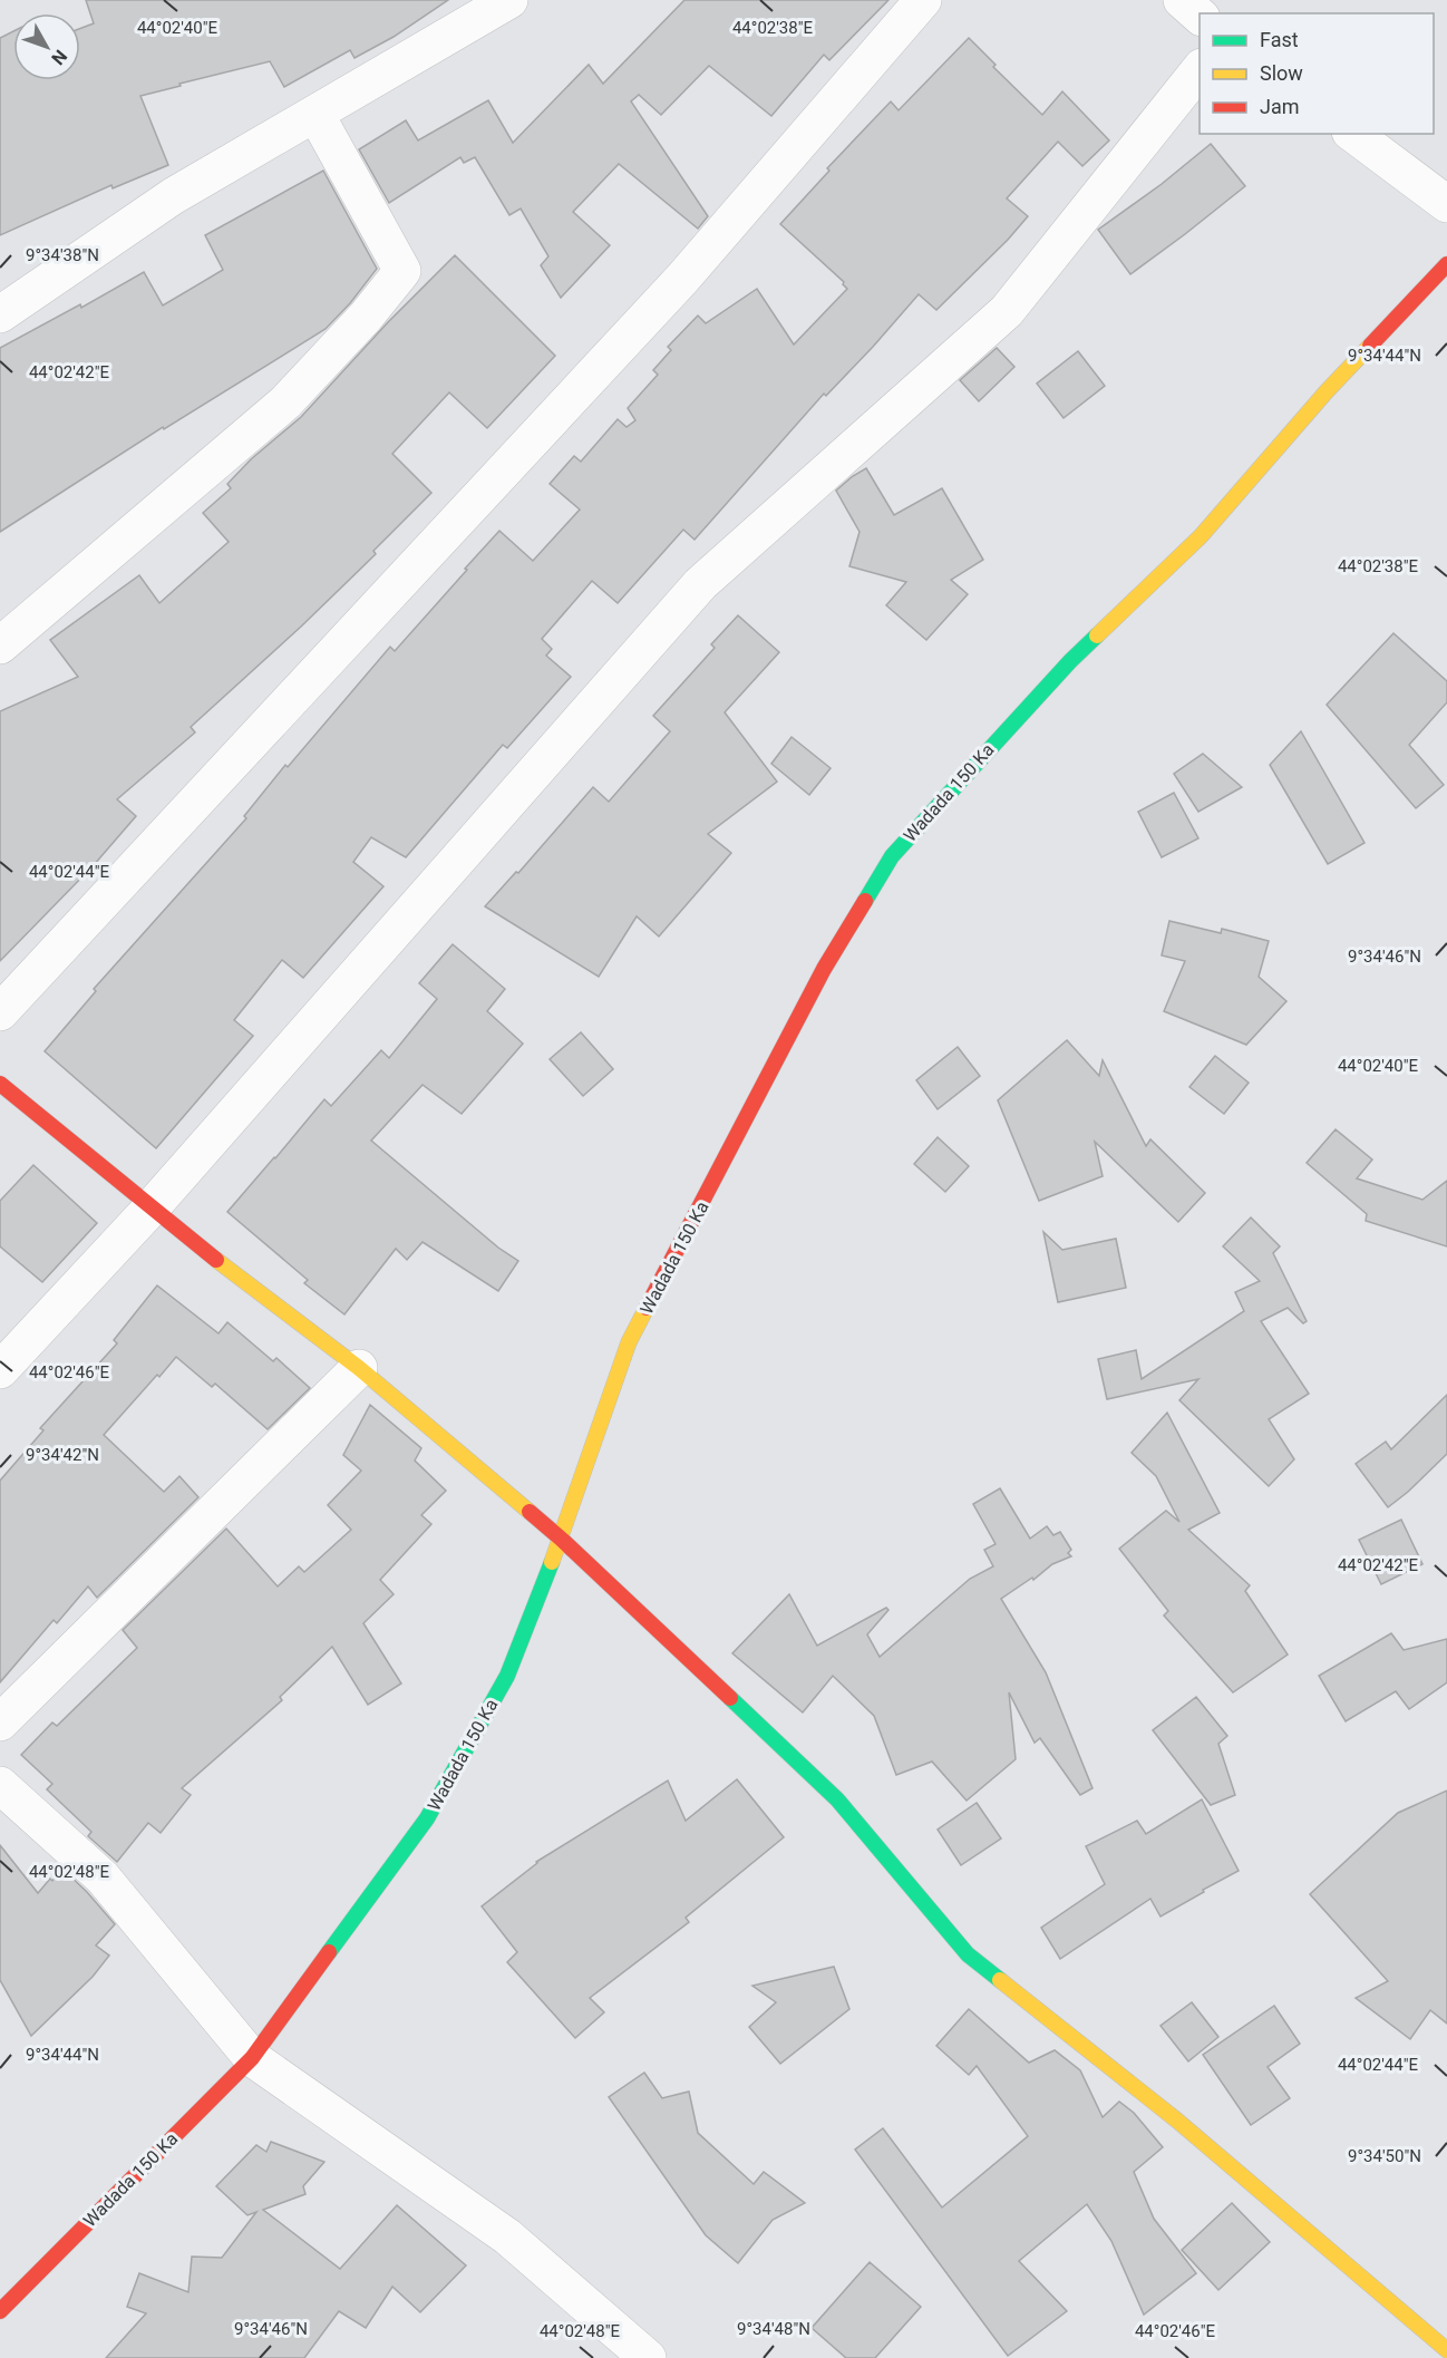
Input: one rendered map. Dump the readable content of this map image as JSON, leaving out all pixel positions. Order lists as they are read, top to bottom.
{
  "streets": {
    "street": ["Wadada 150 Ka"]
  },
  "legend": ["Fast", "Slow", "Jam"],
  "north": "bottom right",
  "coordinates": [
    "44°02'38\"E",
    "44°02'40\"E",
    "9°34'38\"N",
    "9°34'44\"N",
    "44°02'42\"E",
    "44°02'44\"E",
    "9°34'46\"N",
    "44°02'46\"E",
    "9°34'42\"N",
    "44°02'48\"E",
    "9°34'50\"N",
    "9°34'48\"N"
  ]
}
